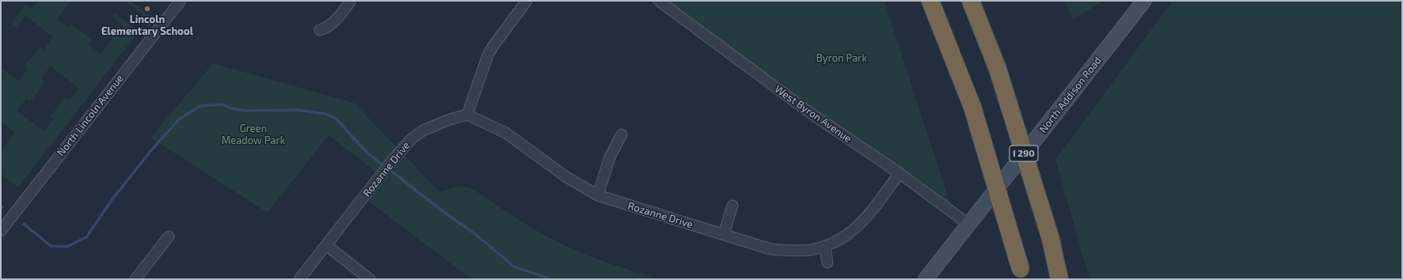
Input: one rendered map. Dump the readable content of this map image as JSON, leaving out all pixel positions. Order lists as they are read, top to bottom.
{
  "streets": {
    "highway": ["I 290"],
    "street": [
      "North Addison Road",
      "West Byron Avenue",
      "North Lincoln Avenue",
      "Rozanne Drive"
    ]
  },
  "crossings": [
    ["North Addison Road", "West Byron Avenue"],
    ["West Byron Avenue", "Rozanne Drive"]
  ],
  "parks": ["Byron Park", "Green Meadow Park"],
  "places": ["Lincoln Elementary School"]
}
